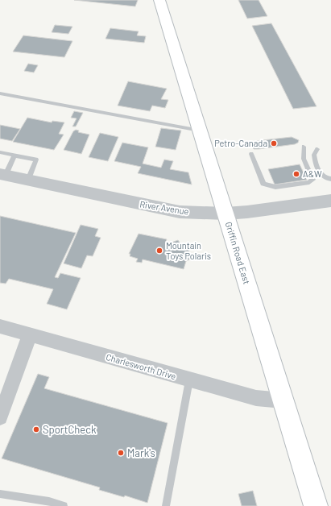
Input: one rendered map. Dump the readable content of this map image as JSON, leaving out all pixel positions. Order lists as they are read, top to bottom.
{
  "streets": {
    "main road": ["Griffin Road East"],
    "street": ["River Avenue", "Charlesworth Drive"]
  },
  "crossings": [
    ["River Avenue", "Griffin Road East"],
    ["Griffin Road East", "Charlesworth Drive"]
  ],
  "places": [
    "Petro-Canada",
    "A&W",
    "Mountain Toys Polaris",
    "SportCheck",
    "Mark's"
  ]
}
